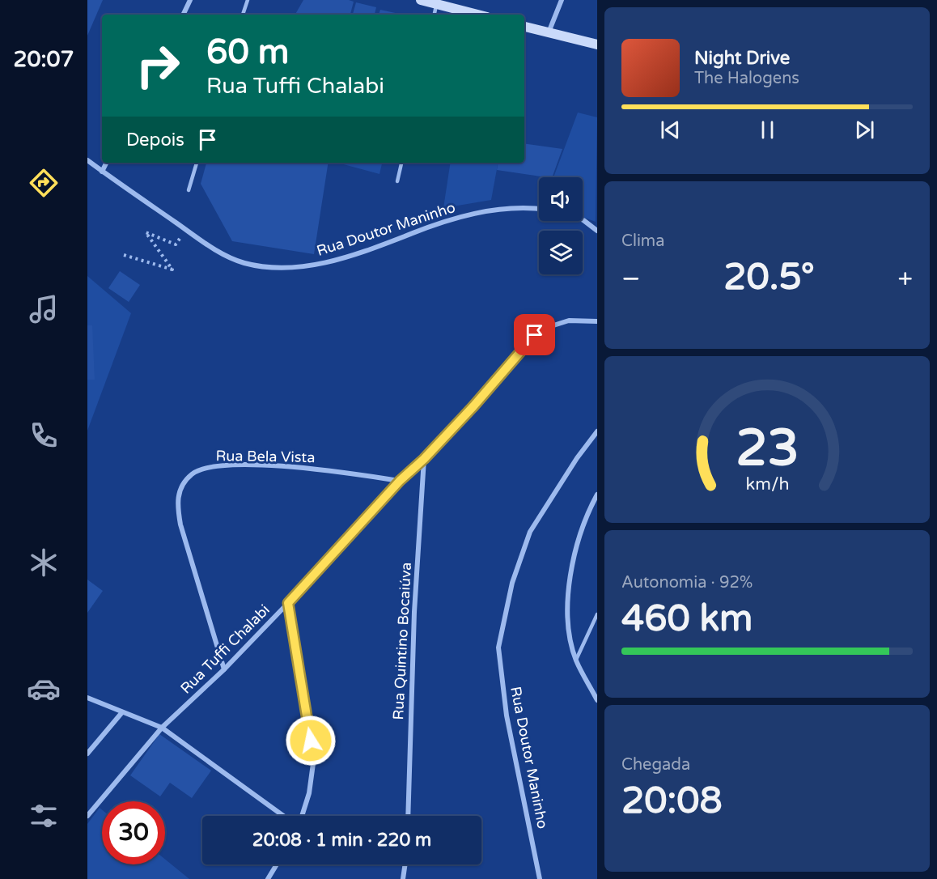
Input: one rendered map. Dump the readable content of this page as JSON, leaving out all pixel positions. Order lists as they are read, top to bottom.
{
  "streets": {
    "street": [
      "Rua Doutor Maninho",
      "Rua Bela Vista",
      "Rua Quintino Bocaiúva",
      "Rua Tuffi Chalabi"
    ]
  },
  "crossings": [
    ["Rua Bela Vista", "Rua Tuffi Chalabi"],
    ["Rua Quintino Bocaiúva", "Rua Tuffi Chalabi"]
  ],
  "page": {
    "tabs": "20:07",
    "turn": ["60 m", "Rua Tuffi Chalabi"],
    "song": ["Night Drive", "The Halogens"],
    "then": "Depois",
    "tile": [
      "Clima",
      ["Autonomia · 92%", "460 km"],
      ["Chegada", "20:08"]
    ],
    "heat": ["−", "20.5°", "+"],
    "limit": "30",
    "trip": "20:08 · 1 min · 220 m",
    "gauge": ["23", "km/h"]
  }
}
